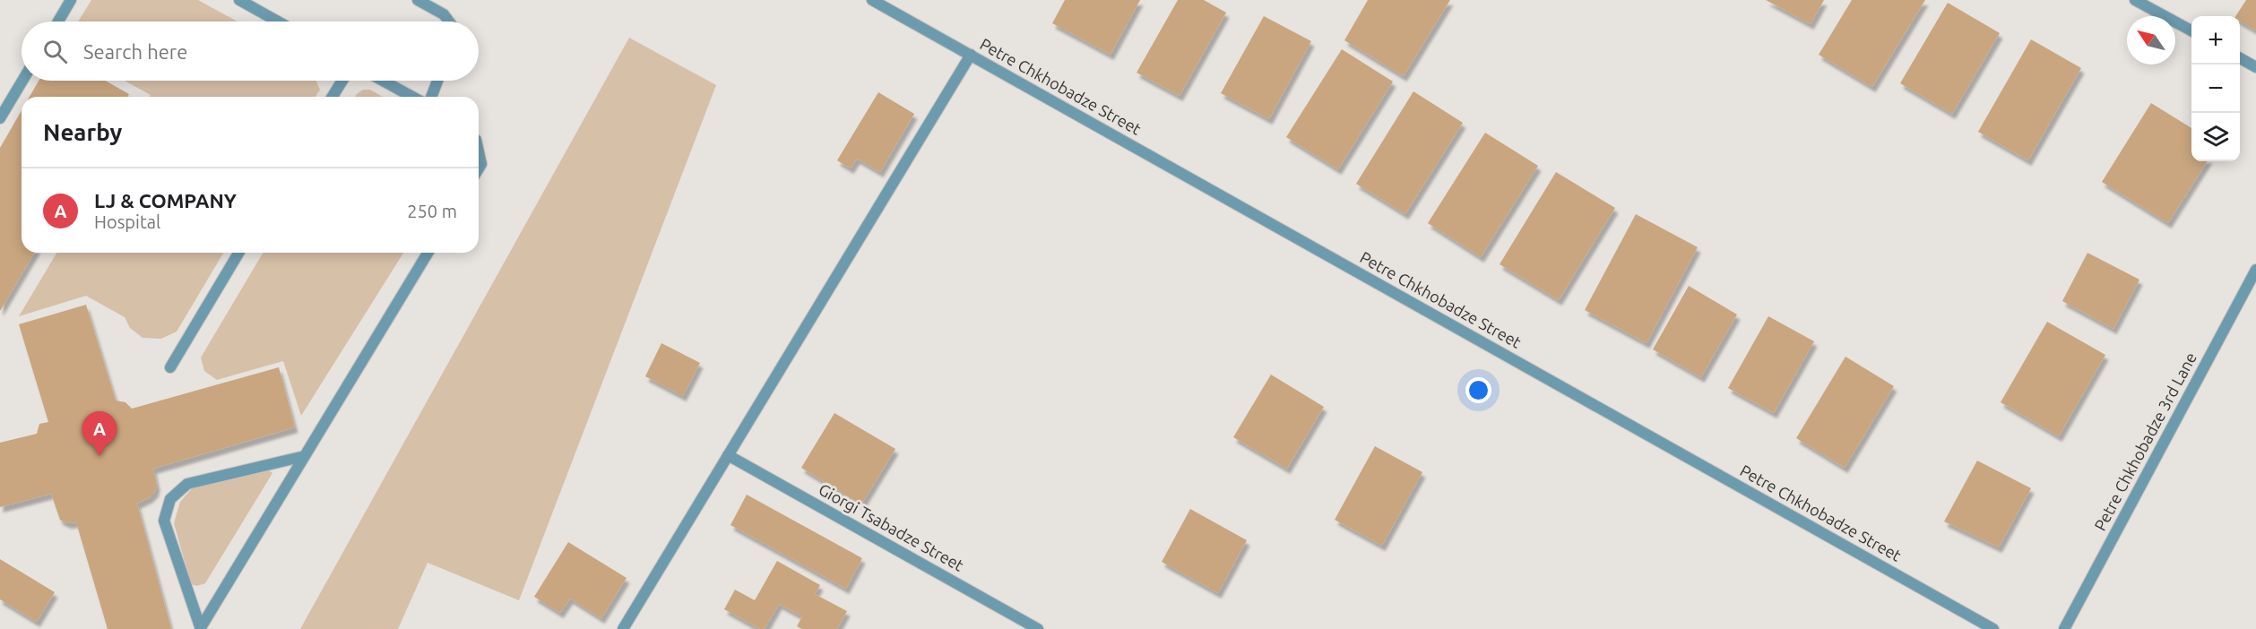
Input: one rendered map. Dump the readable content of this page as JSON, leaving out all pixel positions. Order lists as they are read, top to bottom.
{
  "streets": {
    "street": ["Petre Chkhobadze Street", "Petre Chkhobadze 3rd Lane", "Giorgi Tsabadze Street"]
  },
  "north": "top left",
  "page": {
    "map_buttons": ["+", "−"],
    "search": "Search here",
    "heading": "Nearby",
    "list": [
      {
        "mark": "A",
        "name": "LJ & COMPANY",
        "note": "Hospital",
        "value": "250 m"
      }
    ],
    "pins": "A"
  }
}
